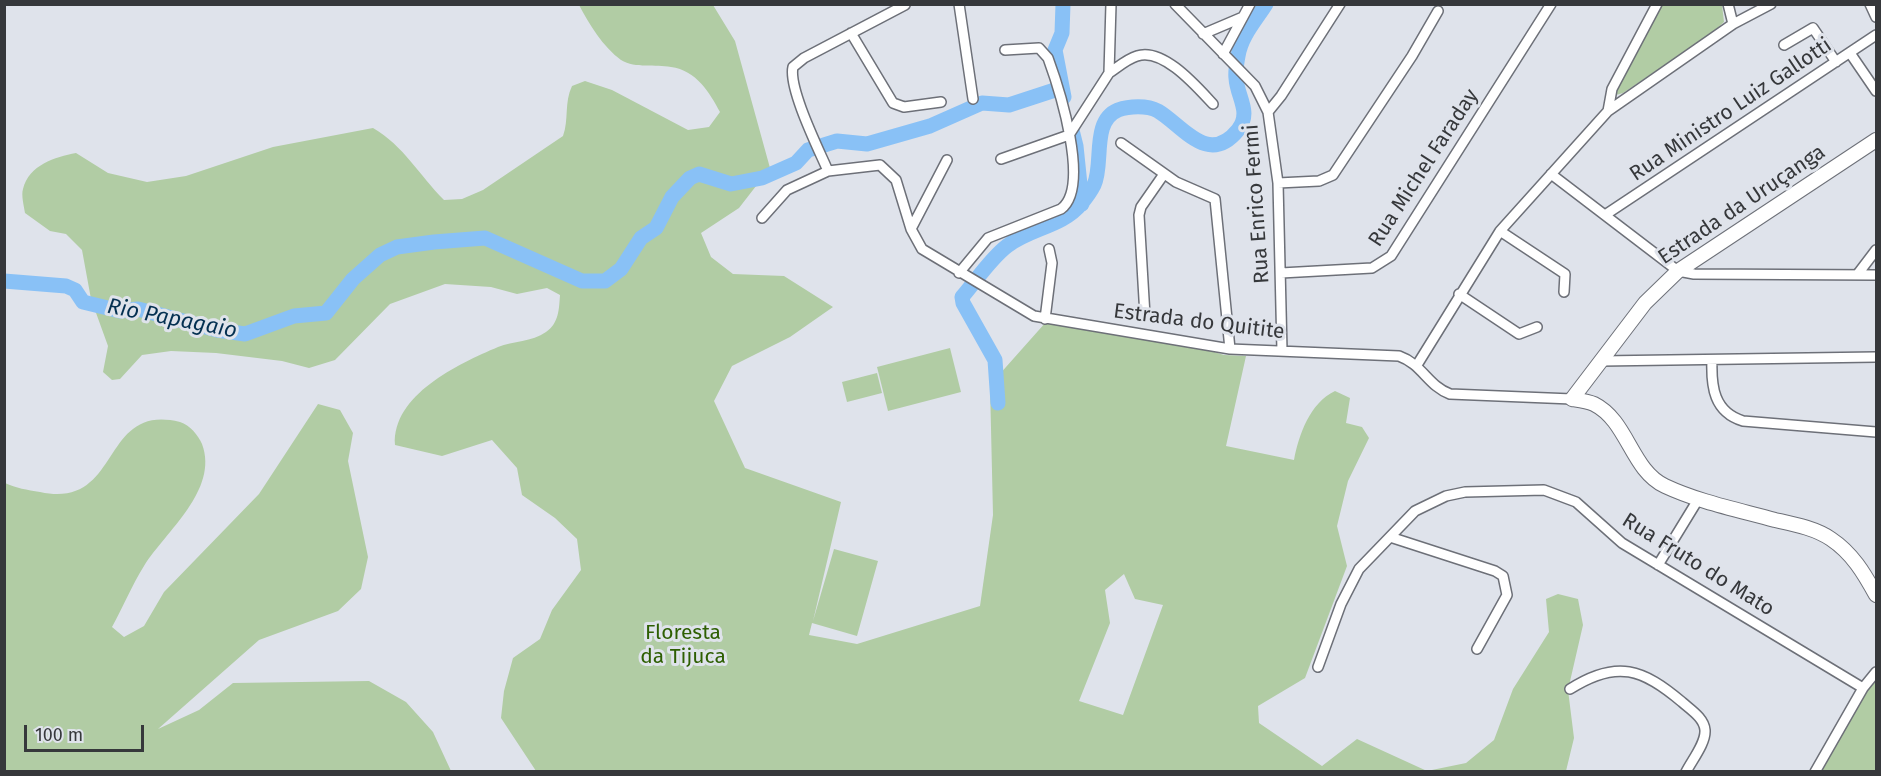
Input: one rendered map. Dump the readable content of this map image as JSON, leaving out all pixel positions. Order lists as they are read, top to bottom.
{
  "streets": {
    "street": [
      "Rua Ministro Luiz Gallotti",
      "Rua Michel Faraday",
      "Rua Enrico Fermi",
      "Estrada da Uruçanga",
      "Estrada do Quitite",
      "Rua Fruto do Mato"
    ]
  },
  "crossings": [
    ["Rua Michel Faraday", "Rua Enrico Fermi"],
    ["Rua Enrico Fermi", "Estrada do Quitite"],
    ["Estrada da Uruçanga", "Estrada do Quitite"]
  ],
  "water": ["Rio Papagaio"],
  "parks": ["Floresta da Tijuca"],
  "scale_bar": "100 m"
}
